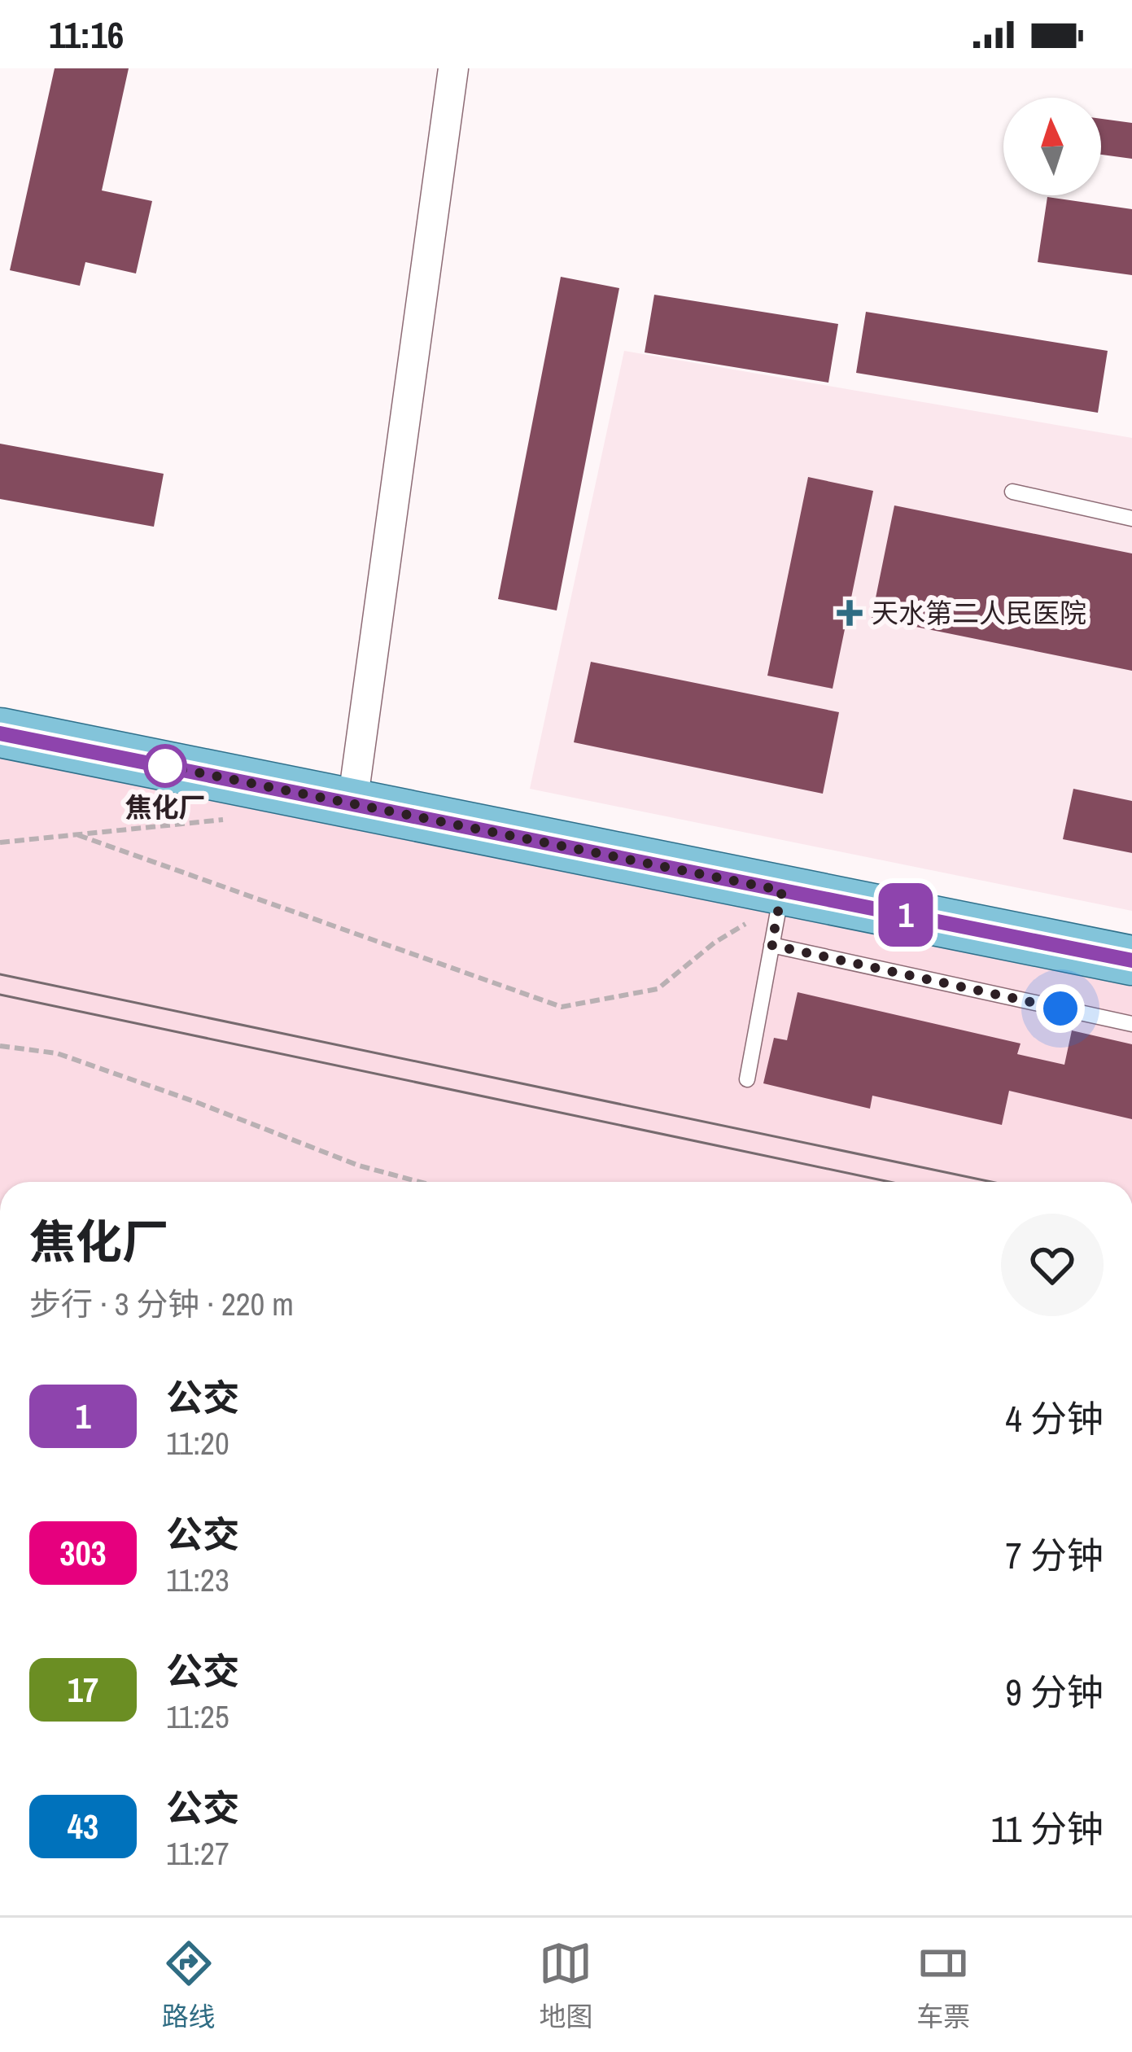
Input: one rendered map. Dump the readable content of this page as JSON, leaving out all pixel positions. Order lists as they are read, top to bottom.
{
  "places": {
    "health": ["天水第二人民医院"],
    "other": ["焦化厂"]
  },
  "lines": ["bus line 1"],
  "north": "top",
  "page": {
    "status": "11:16",
    "on_map": "1",
    "heading": ["焦化厂", "步行 · 3 分钟 · 220 m"],
    "list": [
      {
        "mark": "1",
        "name": "公交",
        "note": "11:20",
        "value": "4 分钟"
      },
      {
        "mark": "303",
        "name": "公交",
        "note": "11:23",
        "value": "7 分钟"
      },
      {
        "mark": "17",
        "name": "公交",
        "note": "11:25",
        "value": "9 分钟"
      },
      {
        "mark": "43",
        "name": "公交",
        "note": "11:27",
        "value": "11 分钟"
      }
    ],
    "tabs": ["路线", "地图", "车票"]
  }
}
